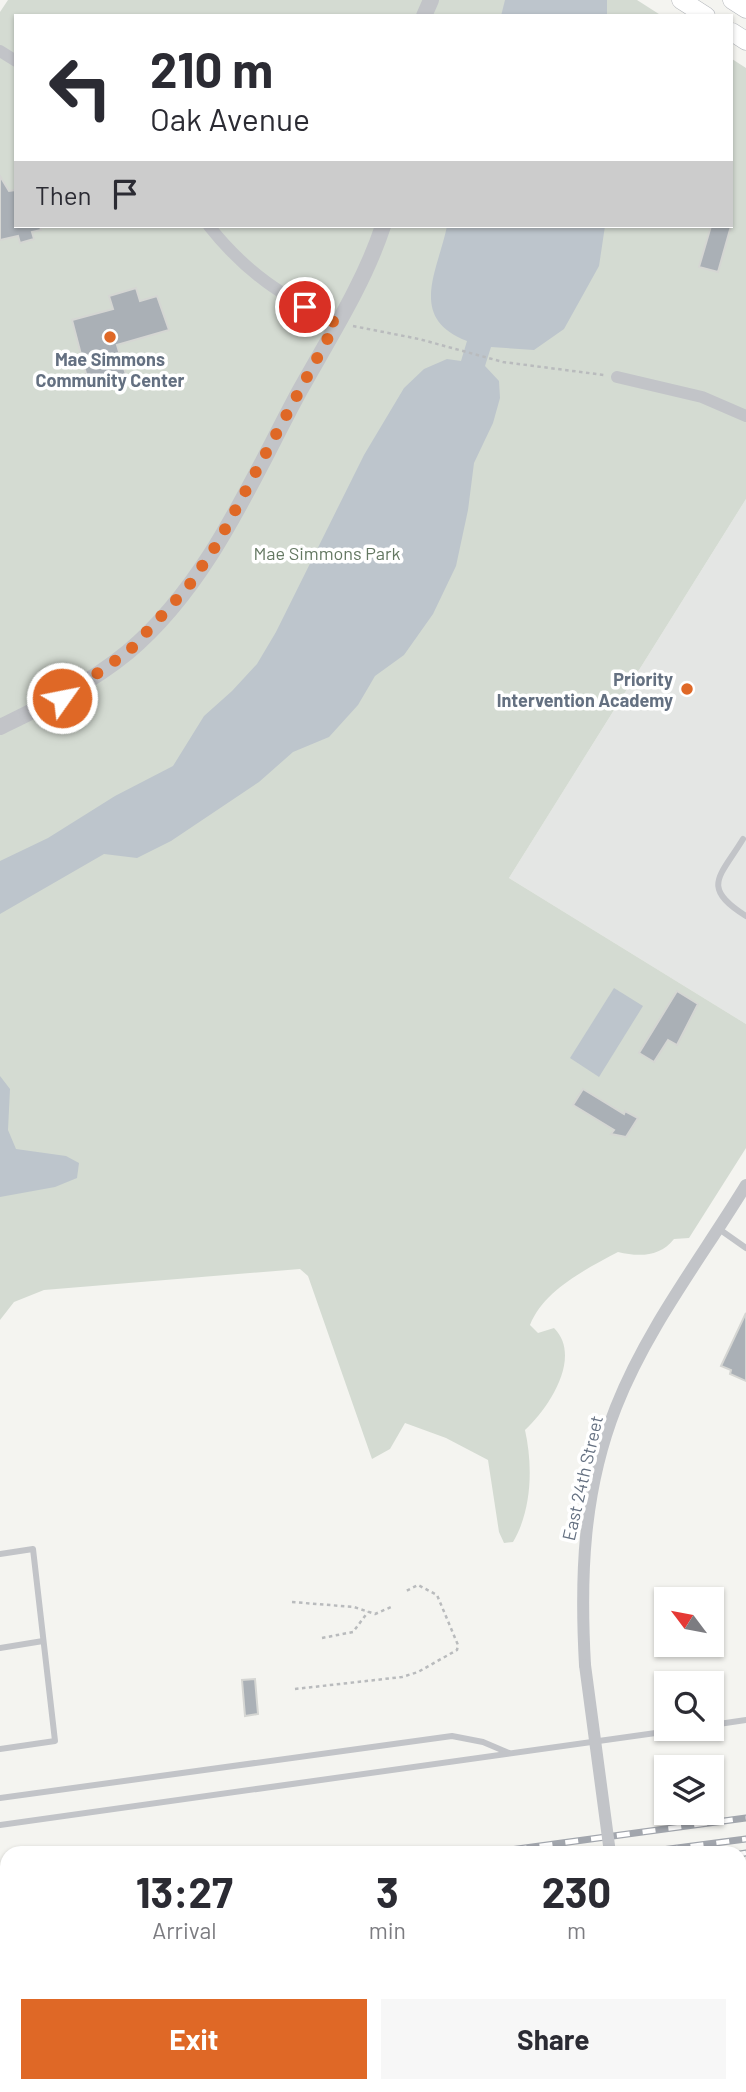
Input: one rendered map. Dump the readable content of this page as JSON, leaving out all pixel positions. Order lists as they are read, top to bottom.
{
  "streets": {
    "street": ["East 24th Street"]
  },
  "parks": ["Mae Simmons Park"],
  "places": ["Mae Simmons Community Center", "Priority Intervention Academy"],
  "north": "top left",
  "page": {
    "turn": ["210 m", "Oak Avenue"],
    "then": "Then",
    "eta": [
      "13:27",
      "Arrival",
      "3",
      "min",
      "230",
      "m"
    ],
    "buttons": ["Exit", "Share"]
  }
}
